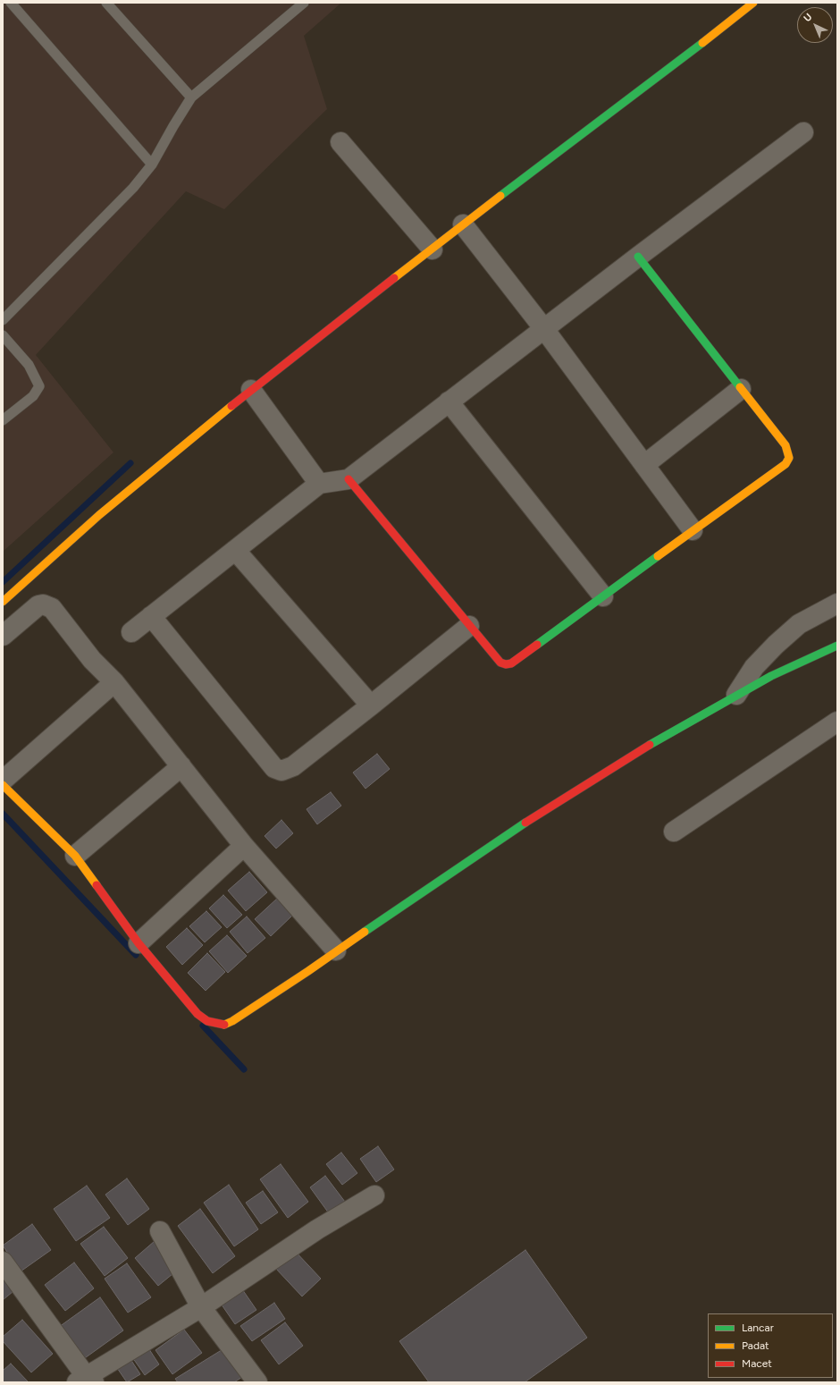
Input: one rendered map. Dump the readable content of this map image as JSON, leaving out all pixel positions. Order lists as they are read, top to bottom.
{
  "legend": ["Lancar", "Padat", "Macet"],
  "north": "top left"
}
